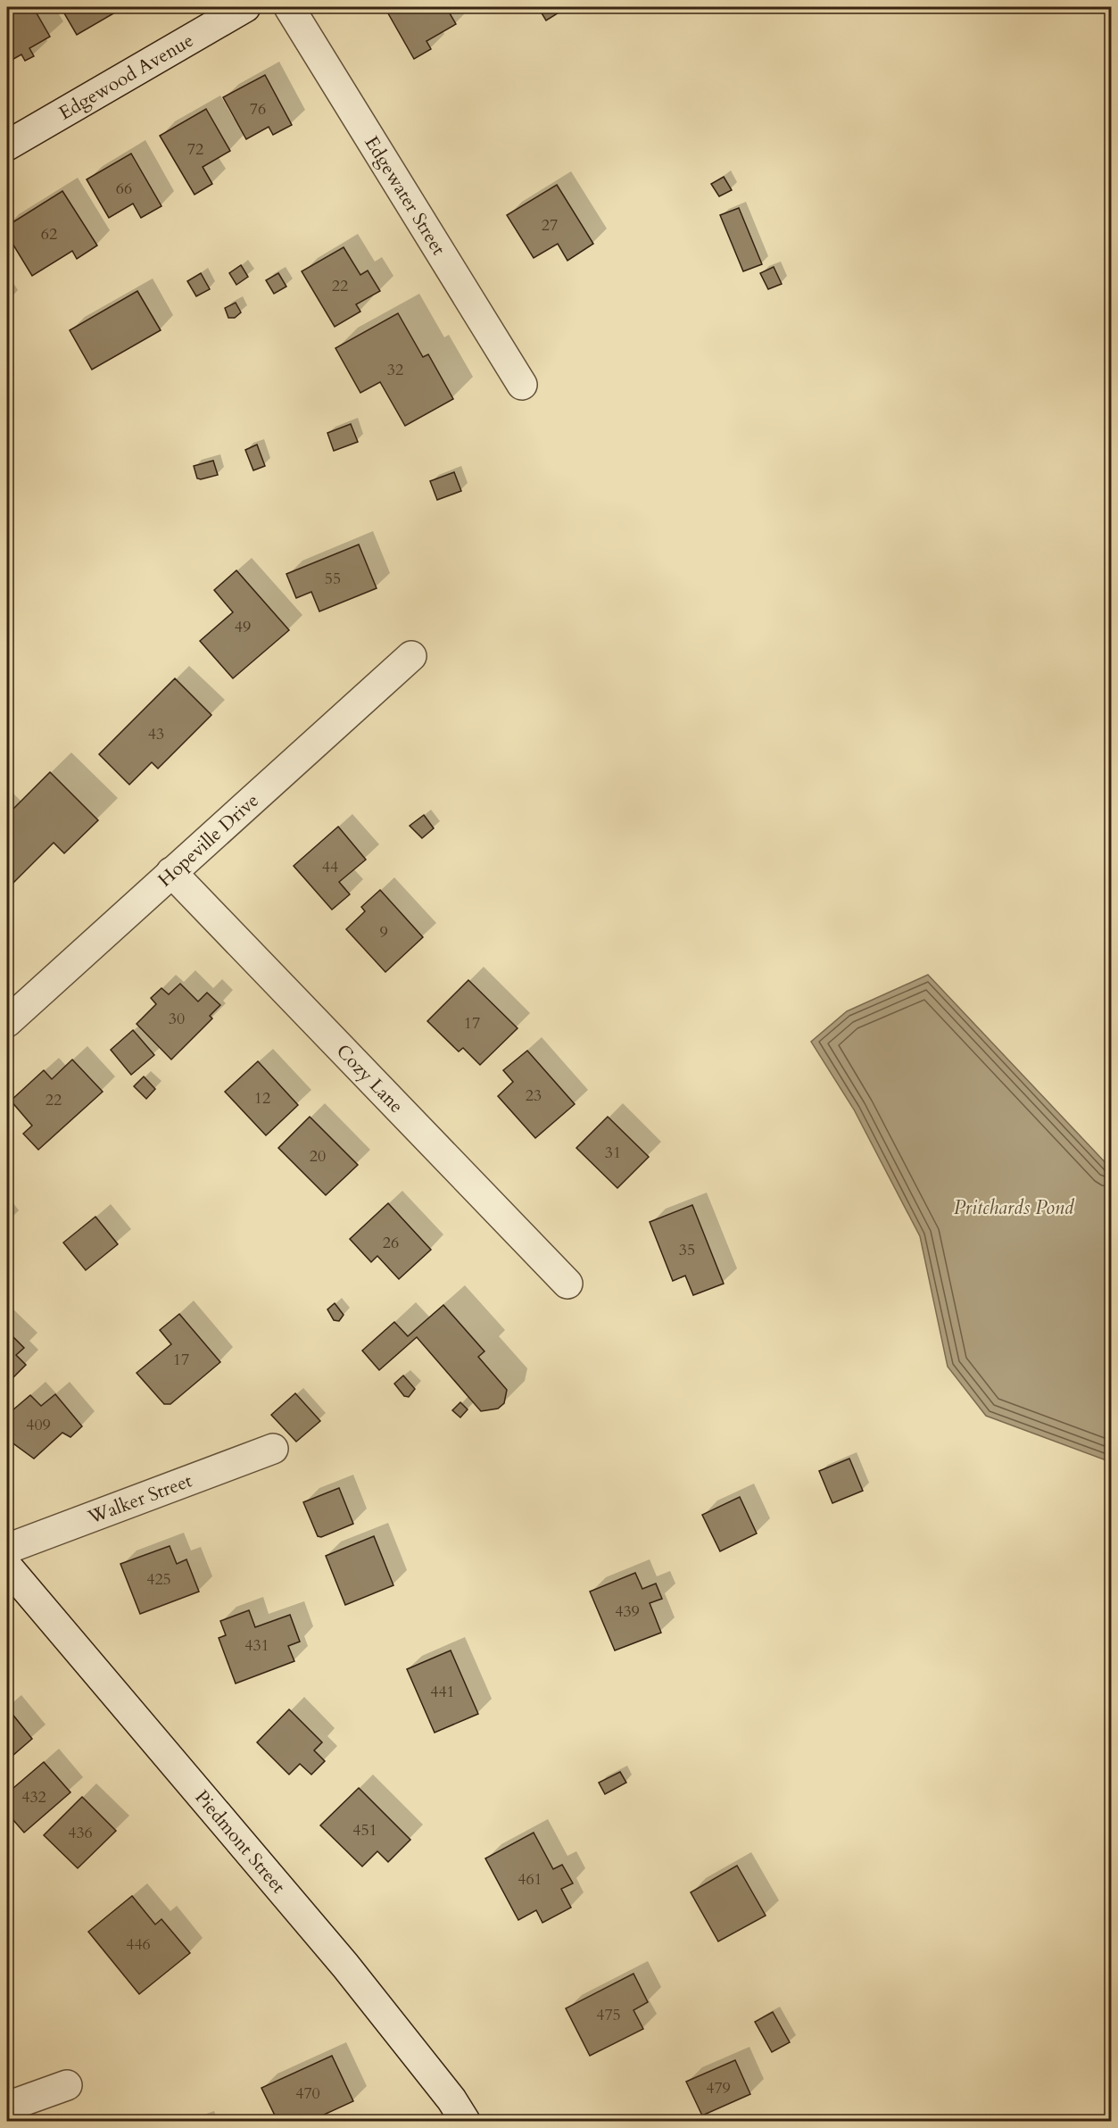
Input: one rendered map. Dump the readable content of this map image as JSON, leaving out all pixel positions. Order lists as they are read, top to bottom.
{
  "streets": {
    "street": [
      "Edgewood Avenue",
      "Edgewater Street",
      "Hopeville Drive",
      "Cozy Lane",
      "Walker Street",
      "Piedmont Street"
    ]
  },
  "crossings": [
    ["Hopeville Drive", "Cozy Lane"]
  ],
  "water": ["Pritchards Pond"],
  "house_numbers": [
    "76",
    "72",
    "66",
    "27",
    "62",
    "22",
    "32",
    "55",
    "49",
    "43",
    "44",
    "9",
    "30",
    "17",
    "23",
    "12",
    "22",
    "31",
    "20",
    "26",
    "35",
    "17",
    "409",
    "425",
    "439",
    "431",
    "441",
    "432",
    "451",
    "436",
    "461",
    "446",
    "475",
    "479",
    "470"
  ]
}
